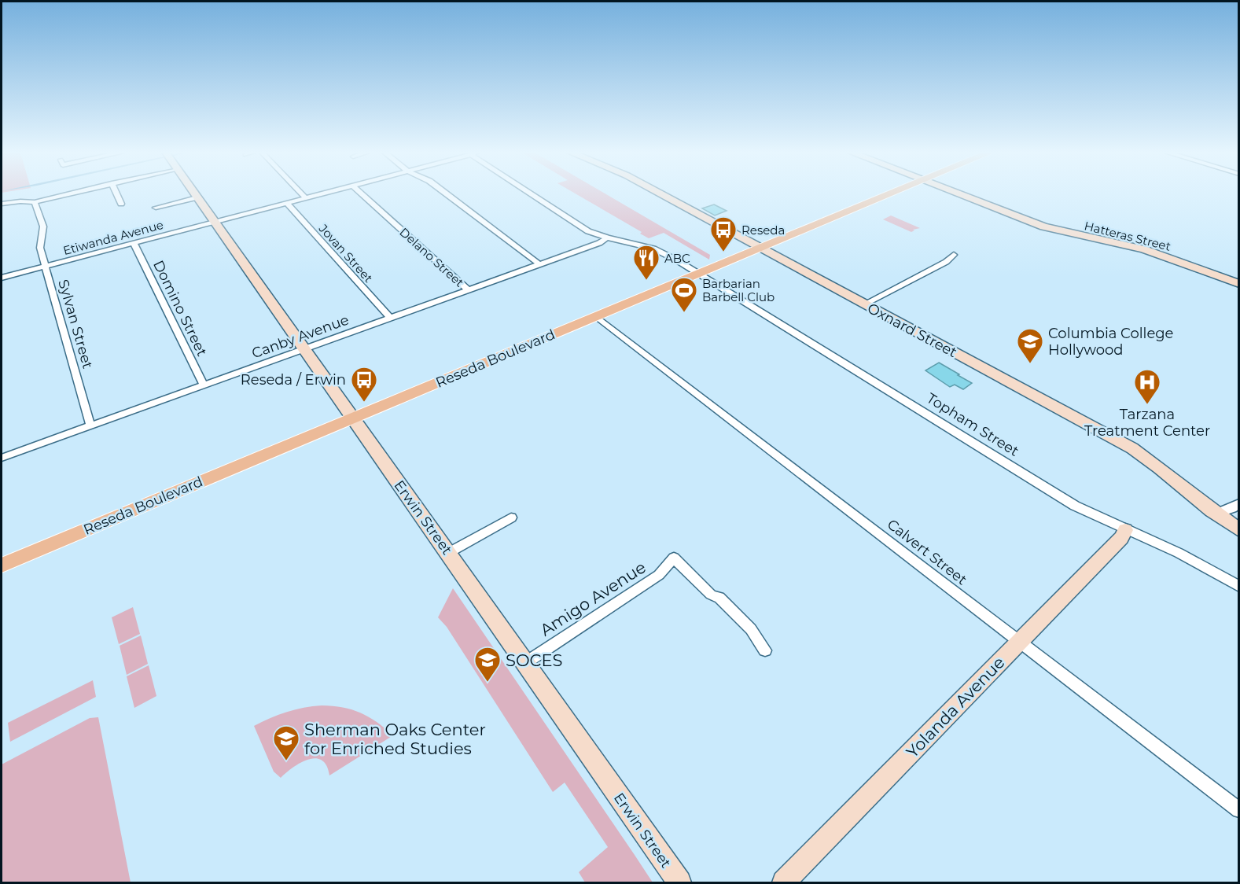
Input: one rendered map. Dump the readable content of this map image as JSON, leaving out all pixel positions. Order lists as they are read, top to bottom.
{
  "streets": {
    "main road": ["Reseda Boulevard"],
    "street": [
      "Hatteras Street",
      "Etiwanda Avenue",
      "Jovan Street",
      "Delano Street",
      "Domino Street",
      "Sylvan Street",
      "Oxnard Street",
      "Canby Avenue",
      "Topham Street",
      "Erwin Street",
      "Calvert Street",
      "Amigo Avenue",
      "Yolanda Avenue"
    ]
  },
  "crossings": [
    ["Etiwanda Avenue", "Jovan Street"],
    ["Etiwanda Avenue", "Domino Street"],
    ["Etiwanda Avenue", "Sylvan Street"],
    ["Etiwanda Avenue", "Erwin Street"],
    ["Jovan Street", "Canby Avenue"],
    ["Delano Street", "Canby Avenue"],
    ["Domino Street", "Canby Avenue"],
    ["Sylvan Street", "Canby Avenue"],
    ["Oxnard Street", "Reseda Boulevard"],
    ["Canby Avenue", "Topham Street"],
    ["Canby Avenue", "Erwin Street"],
    ["Reseda Boulevard", "Topham Street"],
    ["Reseda Boulevard", "Erwin Street"],
    ["Reseda Boulevard", "Calvert Street"],
    ["Topham Street", "Yolanda Avenue"],
    ["Erwin Street", "Amigo Avenue"],
    ["Calvert Street", "Yolanda Avenue"]
  ],
  "places": {
    "bus stop": ["Reseda", "Reseda / Erwin"],
    "restaurant": ["ABC"],
    "sports": ["Barbarian Barbell Club"],
    "school or university": ["Columbia College Hollywood", "SOCES", "Sherman Oaks Center for Enriched Studies"],
    "hospital": ["Tarzana Treatment Center"]
  }
}
